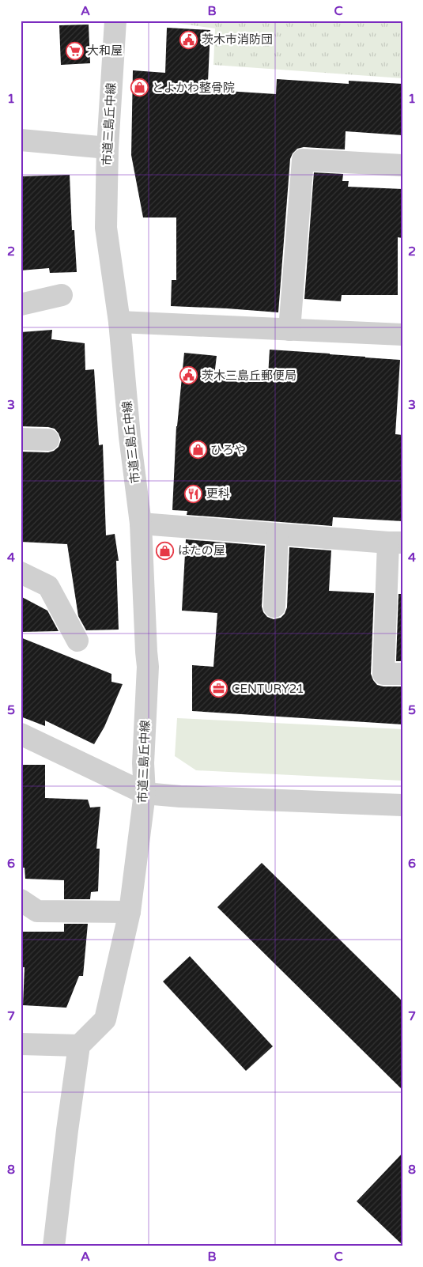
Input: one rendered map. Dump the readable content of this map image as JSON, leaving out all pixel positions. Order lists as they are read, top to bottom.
{
  "streets": {
    "street": ["市道三島丘中線"]
  },
  "places": {
    "public building": ["茨木市消防団", "茨木三島丘郵便局"],
    "supermarket": ["大和屋"],
    "shop": ["とよかわ整骨院", "ひろや", "はたの屋"],
    "restaurant": ["更科"],
    "office": ["CENTURY21"]
  },
  "grid": {
    "columns": ["A", "B", "C"],
    "rows": [
      "1",
      "2",
      "3",
      "4",
      "5",
      "6",
      "7",
      "8"
    ]
  }
}
